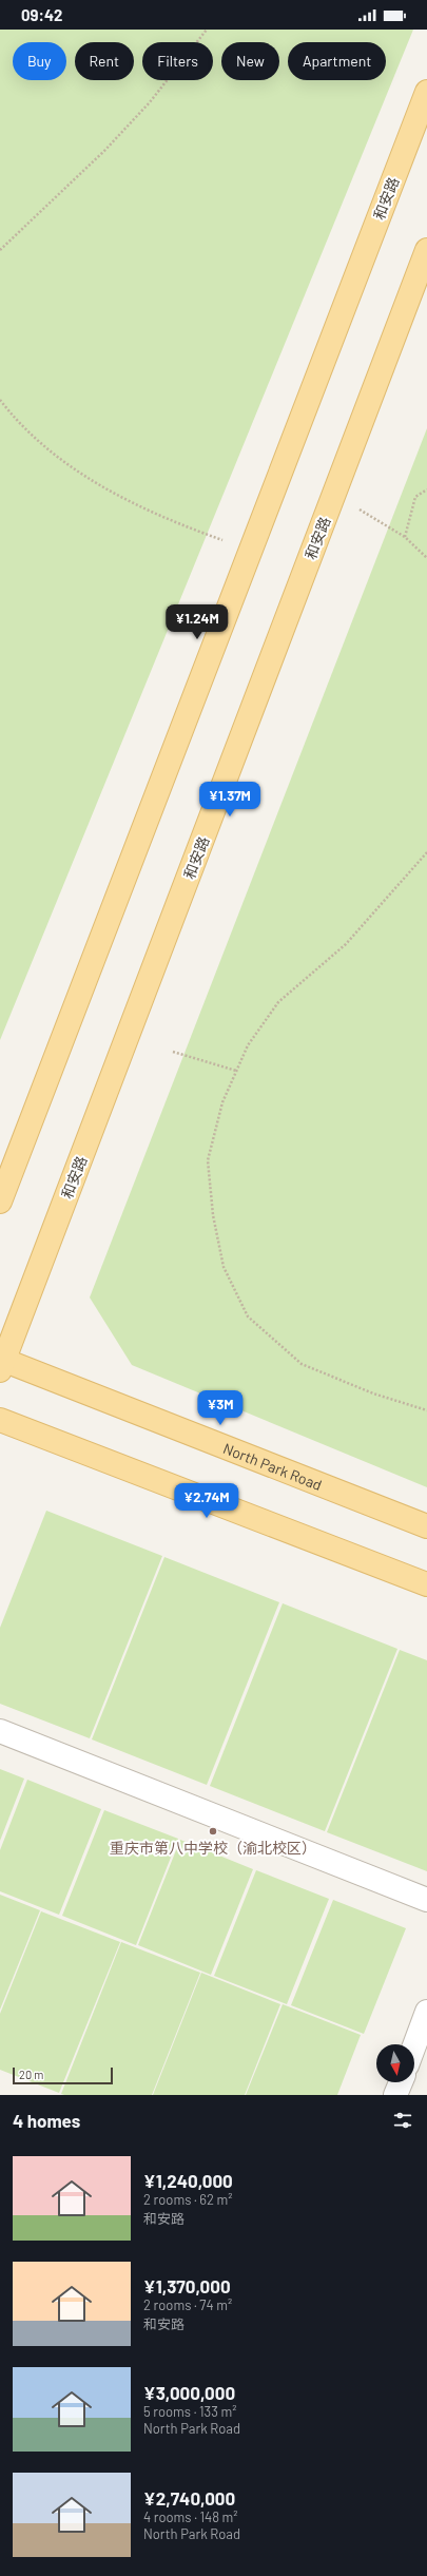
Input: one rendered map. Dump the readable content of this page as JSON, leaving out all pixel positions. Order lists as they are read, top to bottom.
{
  "streets": {
    "main road": ["和安路", "North Park Road"]
  },
  "crossings": [
    ["和安路", "North Park Road"]
  ],
  "places": ["重庆市第八中学校（渝北校区）"],
  "scale_bar": "20 m",
  "north": "bottom",
  "page": {
    "status": "09:42",
    "chip": [
      "Buy",
      "Rent",
      "Filters",
      "New",
      "Apartment"
    ],
    "price": [
      "¥1.24M",
      "¥1.37M",
      "¥3M",
      "¥2.74M"
    ],
    "scale": "20 m",
    "heading": "4 homes",
    "list": [
      {
        "name": "¥1,240,000",
        "note": "2 rooms · 62 m² · 和安路"
      },
      {
        "name": "¥1,370,000",
        "note": "2 rooms · 74 m² · 和安路"
      },
      {
        "name": "¥3,000,000",
        "note": "5 rooms · 133 m² · North Park Road"
      },
      {
        "name": "¥2,740,000",
        "note": "4 rooms · 148 m² · North Park Road"
      }
    ]
  }
}
